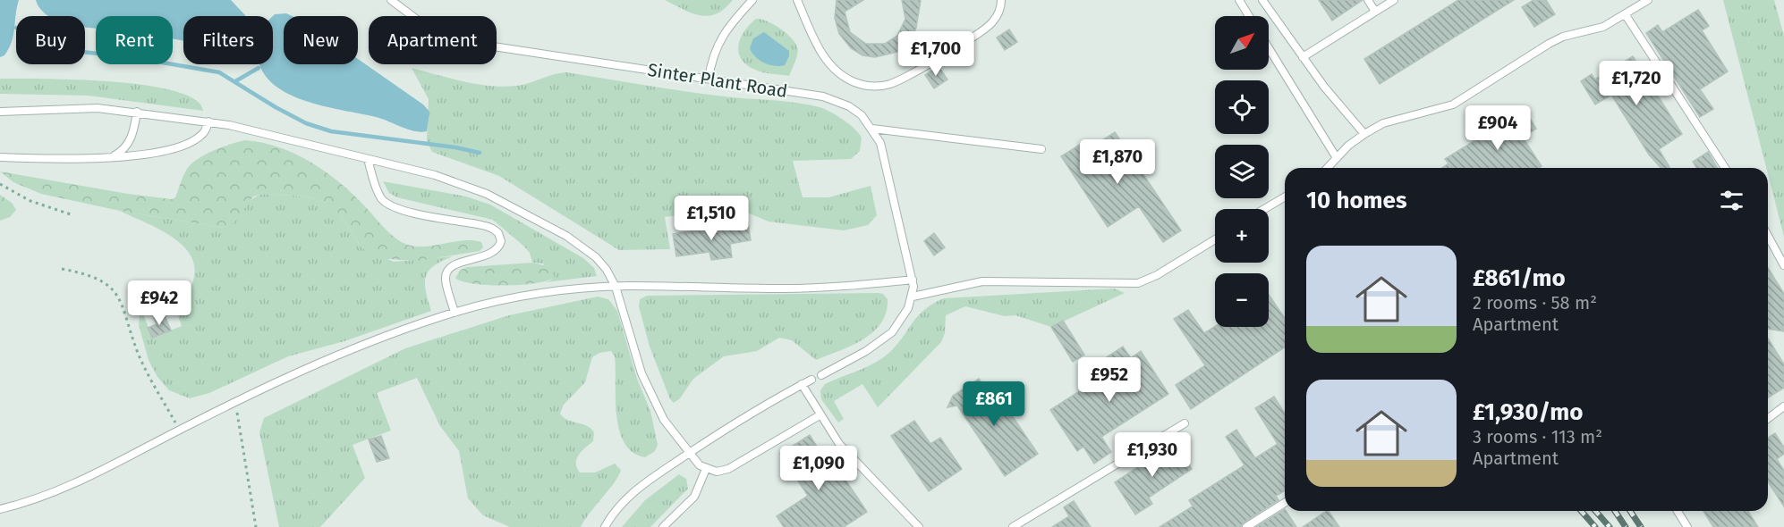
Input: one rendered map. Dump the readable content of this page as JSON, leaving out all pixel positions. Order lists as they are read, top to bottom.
{
  "streets": {
    "lane": ["Sinter Plant Road"]
  },
  "north": "top right",
  "page": {
    "map_buttons": ["+", "−"],
    "chip": [
      "Buy",
      "Rent",
      "Filters",
      "New",
      "Apartment"
    ],
    "price": [
      "£1,700",
      "£1,720",
      "£904",
      "£1,870",
      "£1,510",
      "£942",
      "£952",
      "£861",
      "£1,930",
      "£1,090"
    ],
    "heading": "10 homes",
    "list": [
      {
        "name": "£861/mo",
        "note": "2 rooms · 58 m² · Apartment"
      },
      {
        "name": "£1,930/mo",
        "note": "3 rooms · 113 m² · Apartment"
      }
    ]
  }
}
